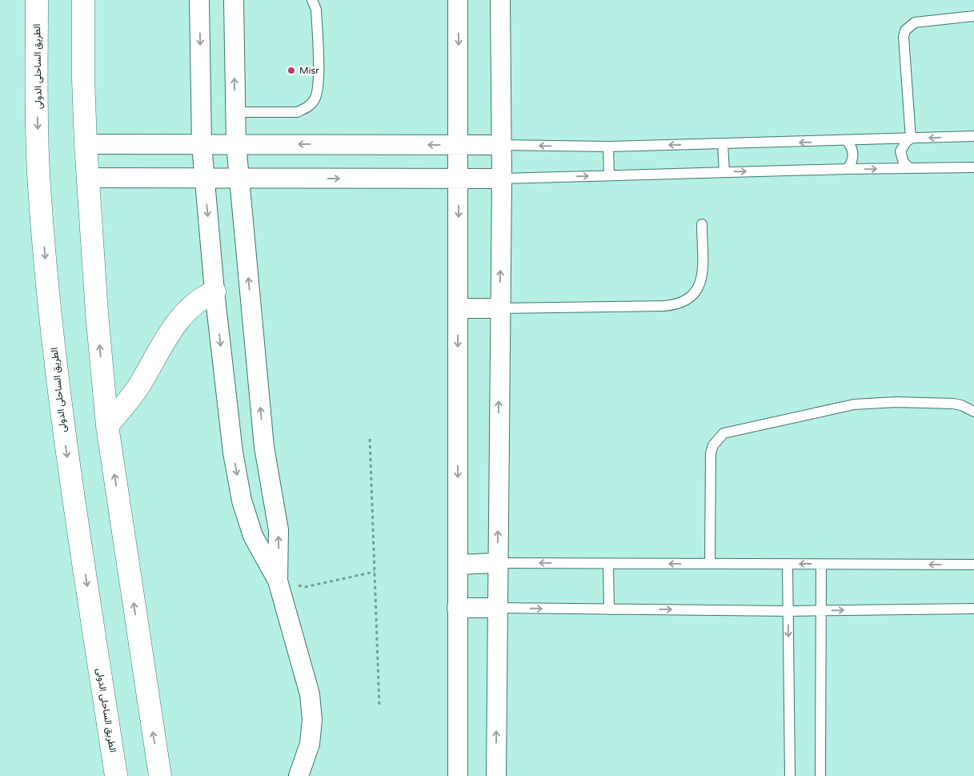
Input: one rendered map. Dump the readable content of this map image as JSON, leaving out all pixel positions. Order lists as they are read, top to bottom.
{
  "streets": {
    "highway": ["الطريق الساحلى الدولى"]
  },
  "places": ["Misr"]
}
